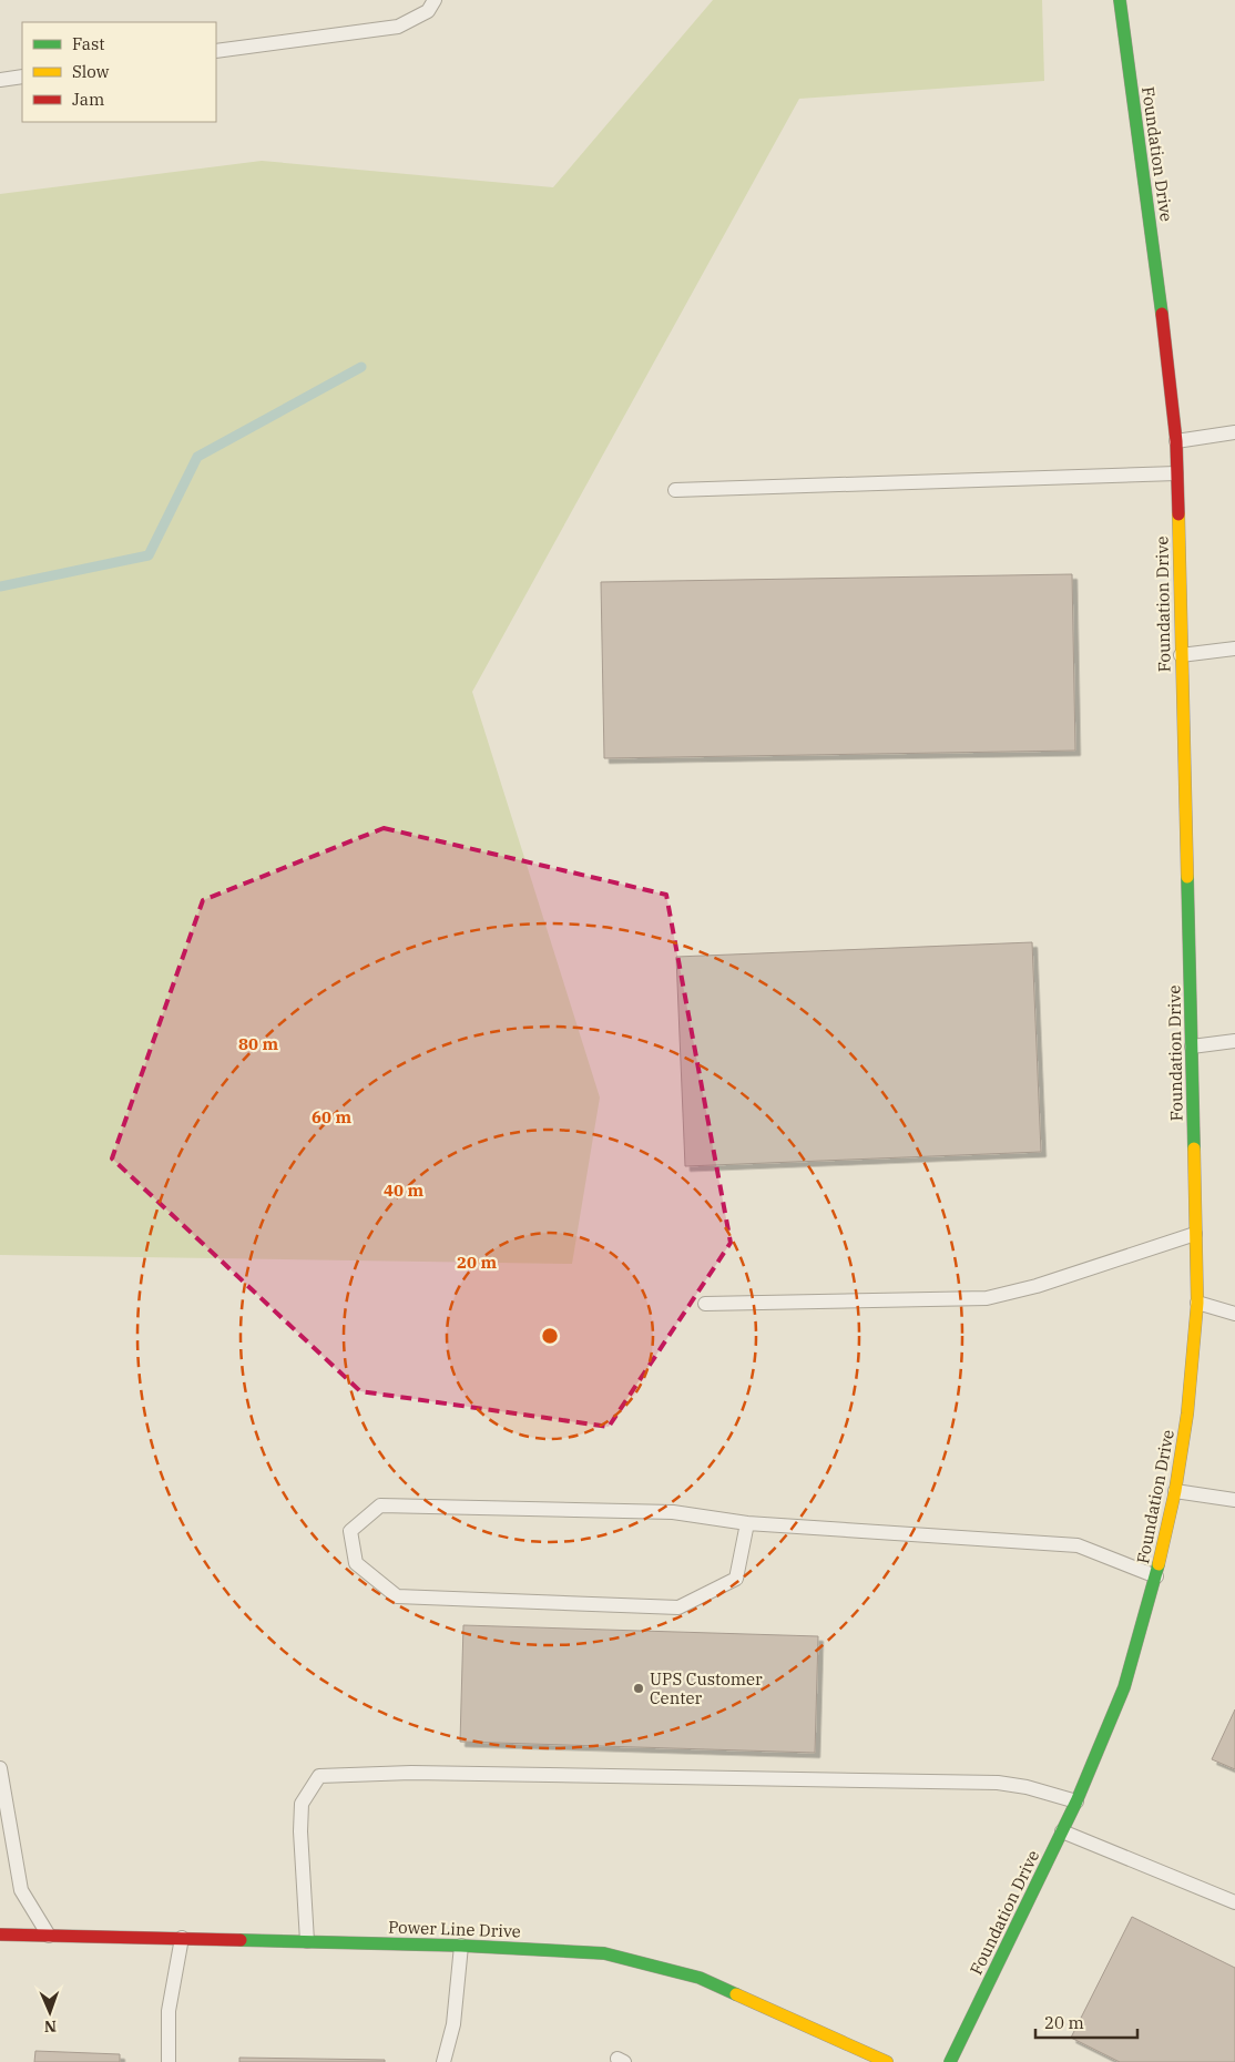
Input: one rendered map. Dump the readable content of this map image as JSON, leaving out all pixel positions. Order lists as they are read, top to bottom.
{
  "streets": {
    "street": ["Foundation Drive", "Power Line Drive"]
  },
  "places": ["UPS Customer Center"],
  "legend": ["Fast", "Slow", "Jam"],
  "scale_bar": "20 m",
  "north": "bottom",
  "rings": [
    "80 m",
    "60 m",
    "40 m",
    "20 m"
  ]
}
